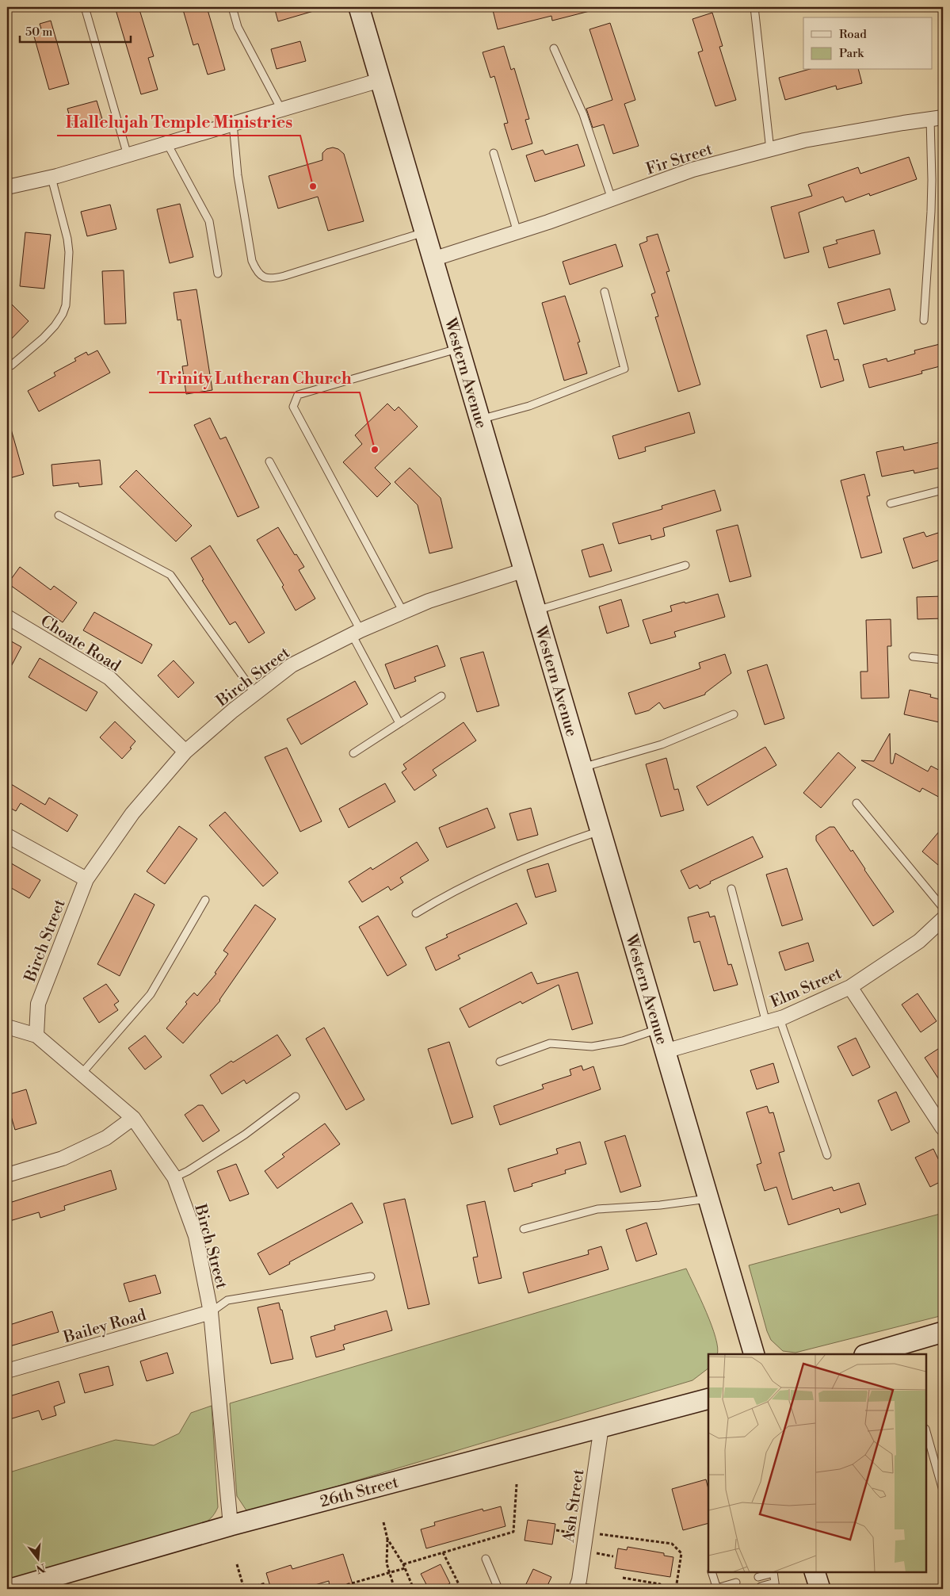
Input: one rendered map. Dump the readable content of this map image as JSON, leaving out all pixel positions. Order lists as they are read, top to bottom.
{
  "streets": {
    "main road": ["Western Avenue", "26th Street"],
    "street": [
      "Fir Street",
      "Choate Road",
      "Birch Street",
      "Elm Street",
      "Bailey Road",
      "Ash Street"
    ]
  },
  "crossings": [
    ["Fir Street", "Western Avenue"],
    ["Western Avenue", "Birch Street"],
    ["Western Avenue", "Elm Street"],
    ["Choate Road", "Birch Street"],
    ["Birch Street", "Bailey Road"],
    ["Birch Street", "26th Street"],
    ["26th Street", "Ash Street"]
  ],
  "places": ["Hallelujah Temple Ministries", "Trinity Lutheran Church"],
  "legend": ["Road", "Park"],
  "scale_bar": "50 m",
  "north": "bottom"
}
